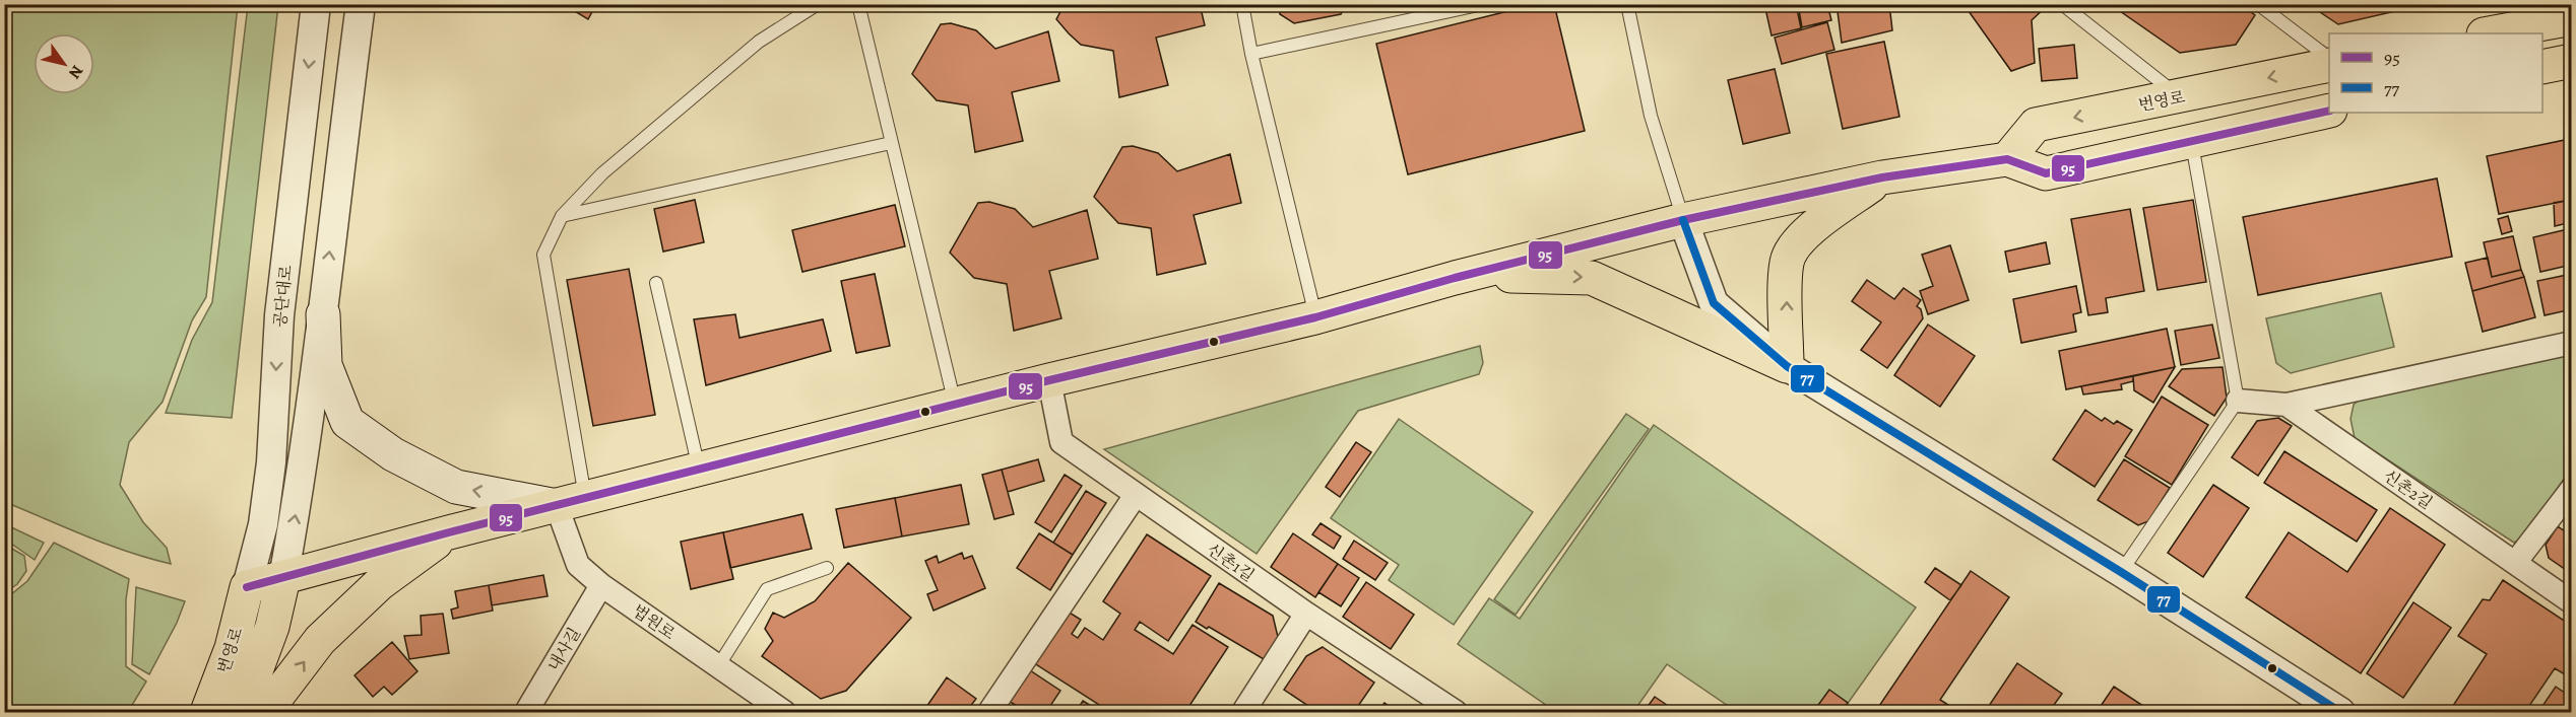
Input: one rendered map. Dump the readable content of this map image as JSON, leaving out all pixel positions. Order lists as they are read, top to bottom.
{
  "streets": {
    "main road": ["번영로"],
    "street": [
      "공단대로",
      "신촌2길",
      "신촌1길",
      "법원로",
      "내사길"
    ]
  },
  "crossings": [
    ["번영로", "공단대로"],
    ["법원로", "내사길"]
  ],
  "lines": ["transit line 95", "transit line 77"],
  "legend": ["95", "77"],
  "north": "bottom right"
}
